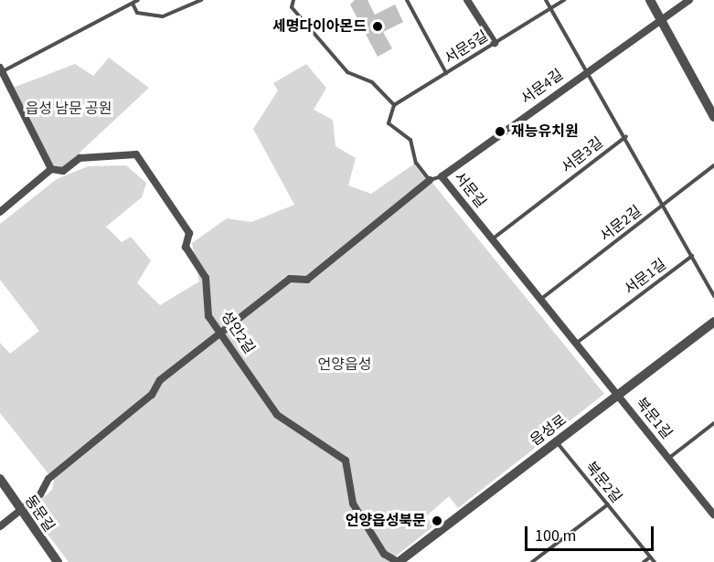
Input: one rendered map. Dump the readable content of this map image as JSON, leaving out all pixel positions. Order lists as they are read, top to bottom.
{
  "streets": {
    "street": [
      "서문4길",
      "서문길",
      "성안2길",
      "북문1길",
      "읍성로",
      "동문길"
    ],
    "lane": [
      "서문5길",
      "서문3길",
      "서문2길",
      "서문1길",
      "북문2길"
    ]
  },
  "crossings": [
    ["서문5길", "서문길"],
    ["서문4길", "서문길"],
    ["서문3길", "서문길"],
    ["서문길", "서문2길"],
    ["서문길", "서문1길"],
    ["서문길", "북문1길"],
    ["서문길", "읍성로"],
    ["성안2길", "읍성로"],
    ["북문1길", "읍성로"],
    ["읍성로", "북문2길"]
  ],
  "parks": ["읍성 남문 공원", "언양읍성"],
  "places": ["세명다이아몬드", "재능유치원", "언양읍성북문"],
  "scale_bar": "100 m"
}
